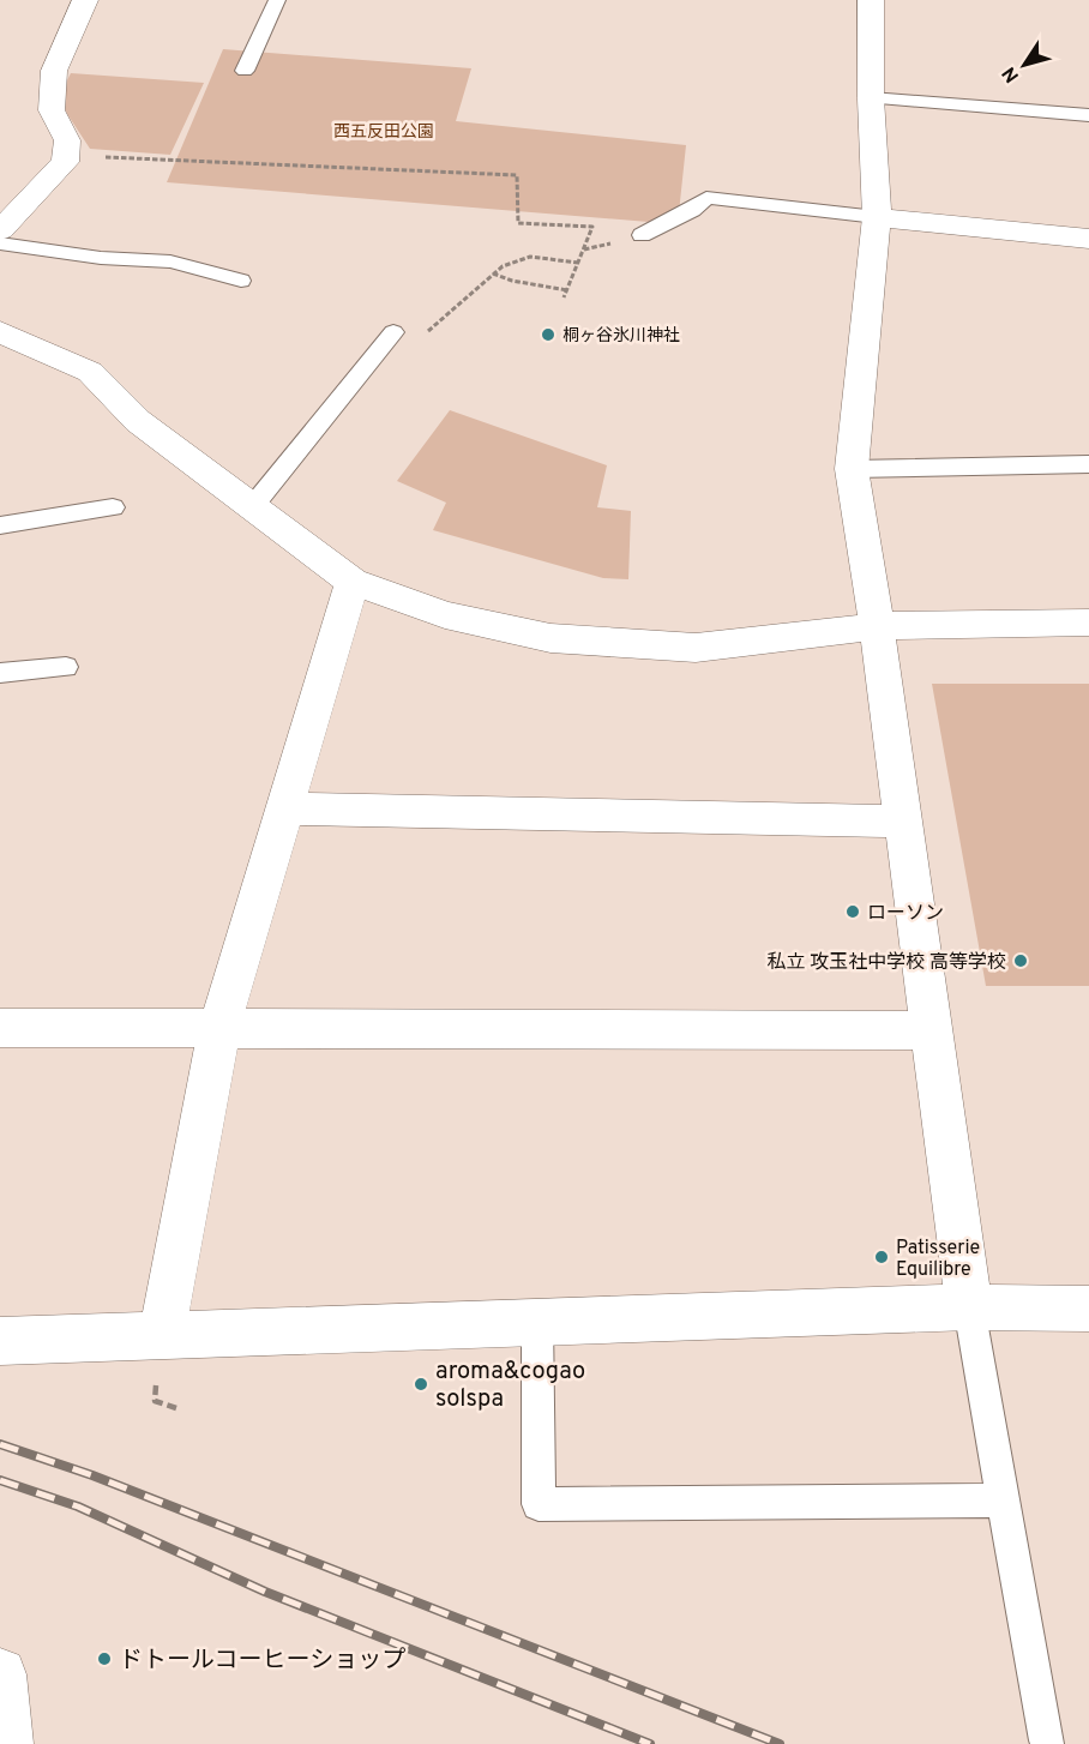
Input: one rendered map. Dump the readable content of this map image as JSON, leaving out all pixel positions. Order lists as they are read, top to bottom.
{
  "parks": ["西五反田公園"],
  "places": [
    "桐ヶ谷氷川神社",
    "ローソン",
    "私立 攻玉社中学校 高等学校",
    "Patisserie Equilibre",
    "aroma&cogao solspa",
    "ドトールコーヒーショップ"
  ],
  "north": "bottom left"
}
